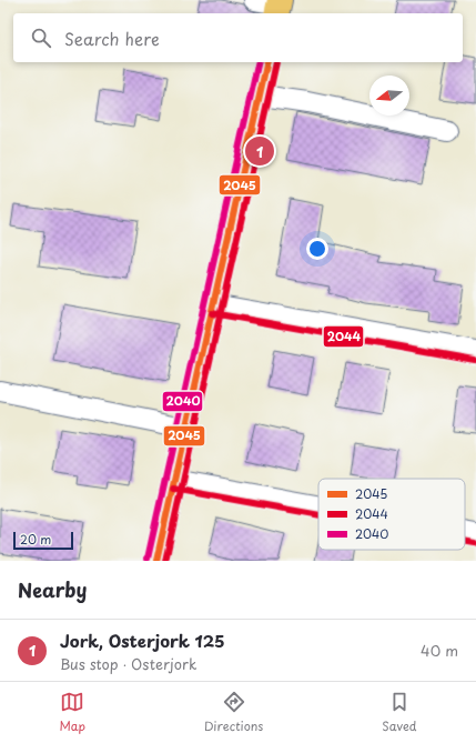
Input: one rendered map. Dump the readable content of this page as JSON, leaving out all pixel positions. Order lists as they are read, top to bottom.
{
  "lines": ["transit line 2045", "transit line 2044", "transit line 2040"],
  "legend": ["2045", "2044", "2040"],
  "scale_bar": "20 m",
  "north": "left",
  "page": {
    "search": "Search here",
    "pins": "1",
    "scale": "20 m",
    "heading": "Nearby",
    "list": [
      {
        "mark": "1",
        "name": "Jork, Osterjork 125",
        "note": "Bus stop · Osterjork",
        "value": "40 m"
      }
    ],
    "nav": ["Map", "Directions", "Saved"]
  }
}
